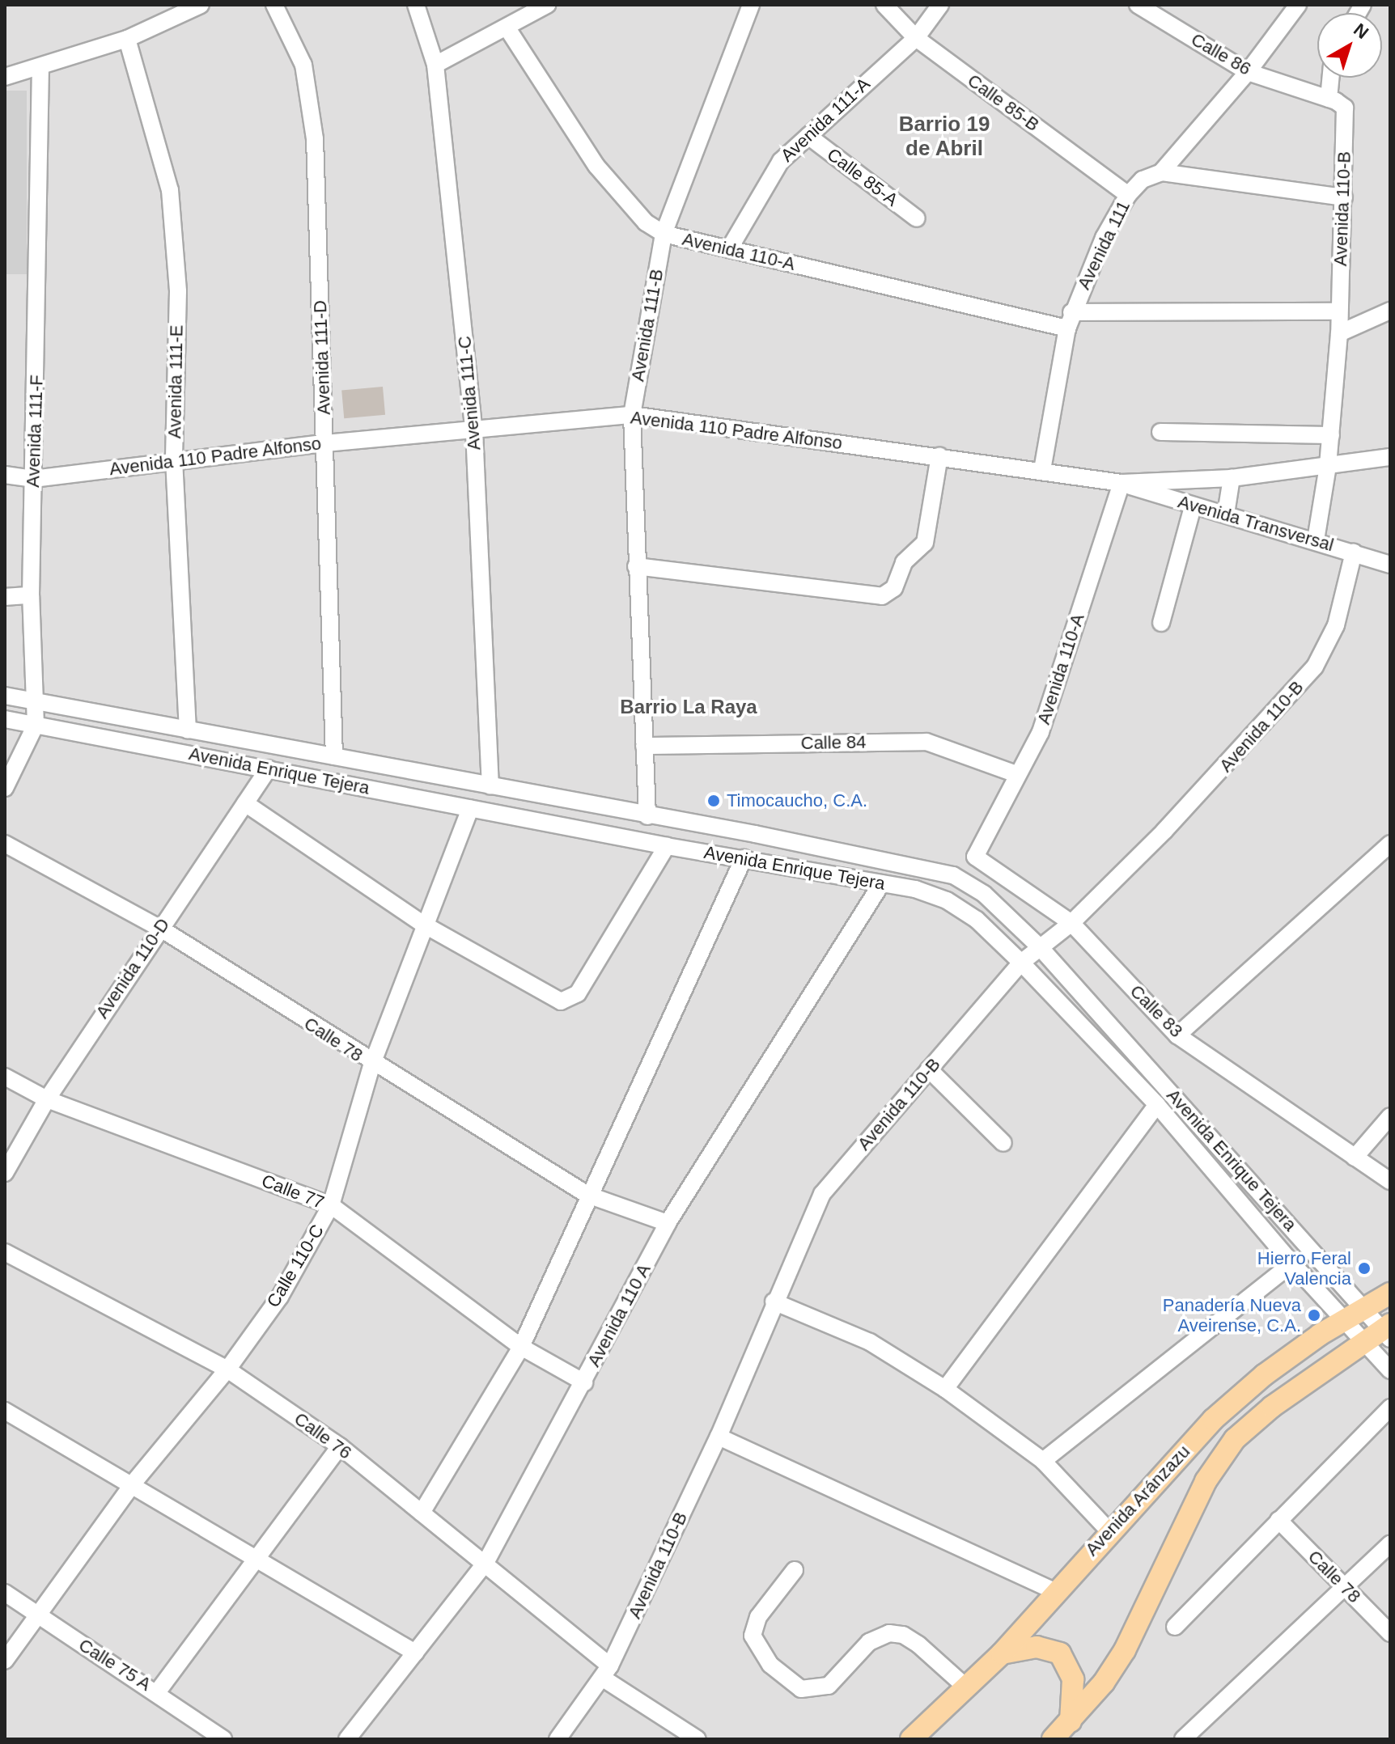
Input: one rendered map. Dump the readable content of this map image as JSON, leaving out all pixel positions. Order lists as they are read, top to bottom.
{
  "streets": {
    "main road": ["Avenida Aránzazu"],
    "street": [
      "Calle 86",
      "Calle 85-B",
      "Avenida 111-A",
      "Calle 85-A",
      "Avenida 110-B",
      "Avenida 111",
      "Avenida 110-A",
      "Avenida 111-B",
      "Avenida 111-D",
      "Avenida 111-E",
      "Avenida 111-C",
      "Avenida 110 Padre Alfonso",
      "Avenida 111-F",
      "Avenida Transversal",
      "Calle 84",
      "Avenida Enrique Tejera",
      "Avenida 110-D",
      "Calle 83",
      "Calle 78",
      "Calle 77",
      "Calle 110-C",
      "Avenida 110 A",
      "Calle 76",
      "Calle 75 A"
    ]
  },
  "crossings": [
    ["Calle 86", "Avenida 110-B"],
    ["Calle 86", "Avenida 111"],
    ["Calle 85-B", "Avenida 111-A"],
    ["Calle 85-B", "Avenida 111"],
    ["Avenida 111-A", "Calle 85-A"],
    ["Avenida 111-A", "Avenida 110-A"],
    ["Avenida 110-B", "Avenida 110-A"],
    ["Avenida 110-B", "Avenida 110 Padre Alfonso"],
    ["Avenida 110-B", "Avenida Transversal"],
    ["Avenida 110-B", "Avenida Enrique Tejera"],
    ["Avenida 110-B", "Calle 83"],
    ["Avenida 110-B", "Calle 76"],
    ["Avenida 111", "Avenida 110-A"],
    ["Avenida 111", "Avenida 110 Padre Alfonso"],
    ["Avenida 110-A", "Avenida 111-B"],
    ["Avenida 110-A", "Avenida 110 Padre Alfonso"],
    ["Avenida 110-A", "Avenida Transversal"],
    ["Avenida 110-A", "Calle 84"],
    ["Avenida 110-A", "Calle 83"],
    ["Avenida 111-B", "Avenida 110 Padre Alfonso"],
    ["Avenida 111-B", "Calle 84"],
    ["Avenida 111-B", "Avenida Enrique Tejera"],
    ["Avenida 111-D", "Avenida 110 Padre Alfonso"],
    ["Avenida 111-D", "Avenida Enrique Tejera"],
    ["Avenida 111-E", "Avenida 110 Padre Alfonso"],
    ["Avenida 111-E", "Avenida Enrique Tejera"],
    ["Avenida 111-C", "Avenida 110 Padre Alfonso"],
    ["Avenida 111-C", "Avenida Enrique Tejera"],
    ["Avenida 110 Padre Alfonso", "Avenida 111-F"],
    ["Avenida 110 Padre Alfonso", "Avenida Transversal"],
    ["Avenida 111-F", "Avenida Enrique Tejera"],
    ["Avenida Enrique Tejera", "Avenida 110-D"],
    ["Avenida Enrique Tejera", "Calle 110-C"],
    ["Avenida Enrique Tejera", "Avenida 110 A"],
    ["Avenida Enrique Tejera", "Avenida Aránzazu"],
    ["Avenida 110-D", "Calle 78"],
    ["Avenida 110-D", "Calle 77"],
    ["Calle 78", "Calle 110-C"],
    ["Calle 78", "Avenida 110 A"],
    ["Calle 77", "Calle 110-C"],
    ["Calle 77", "Avenida 110 A"],
    ["Calle 110-C", "Calle 76"],
    ["Calle 110-C", "Calle 75 A"],
    ["Avenida 110 A", "Calle 76"]
  ],
  "districts": ["Barrio 19 de Abril", "Barrio La Raya"],
  "places": ["Timocaucho, C.A.", "Hierro Feral Valencia", "Panadería Nueva Aveirense, C.A."],
  "north": "top right"
}
